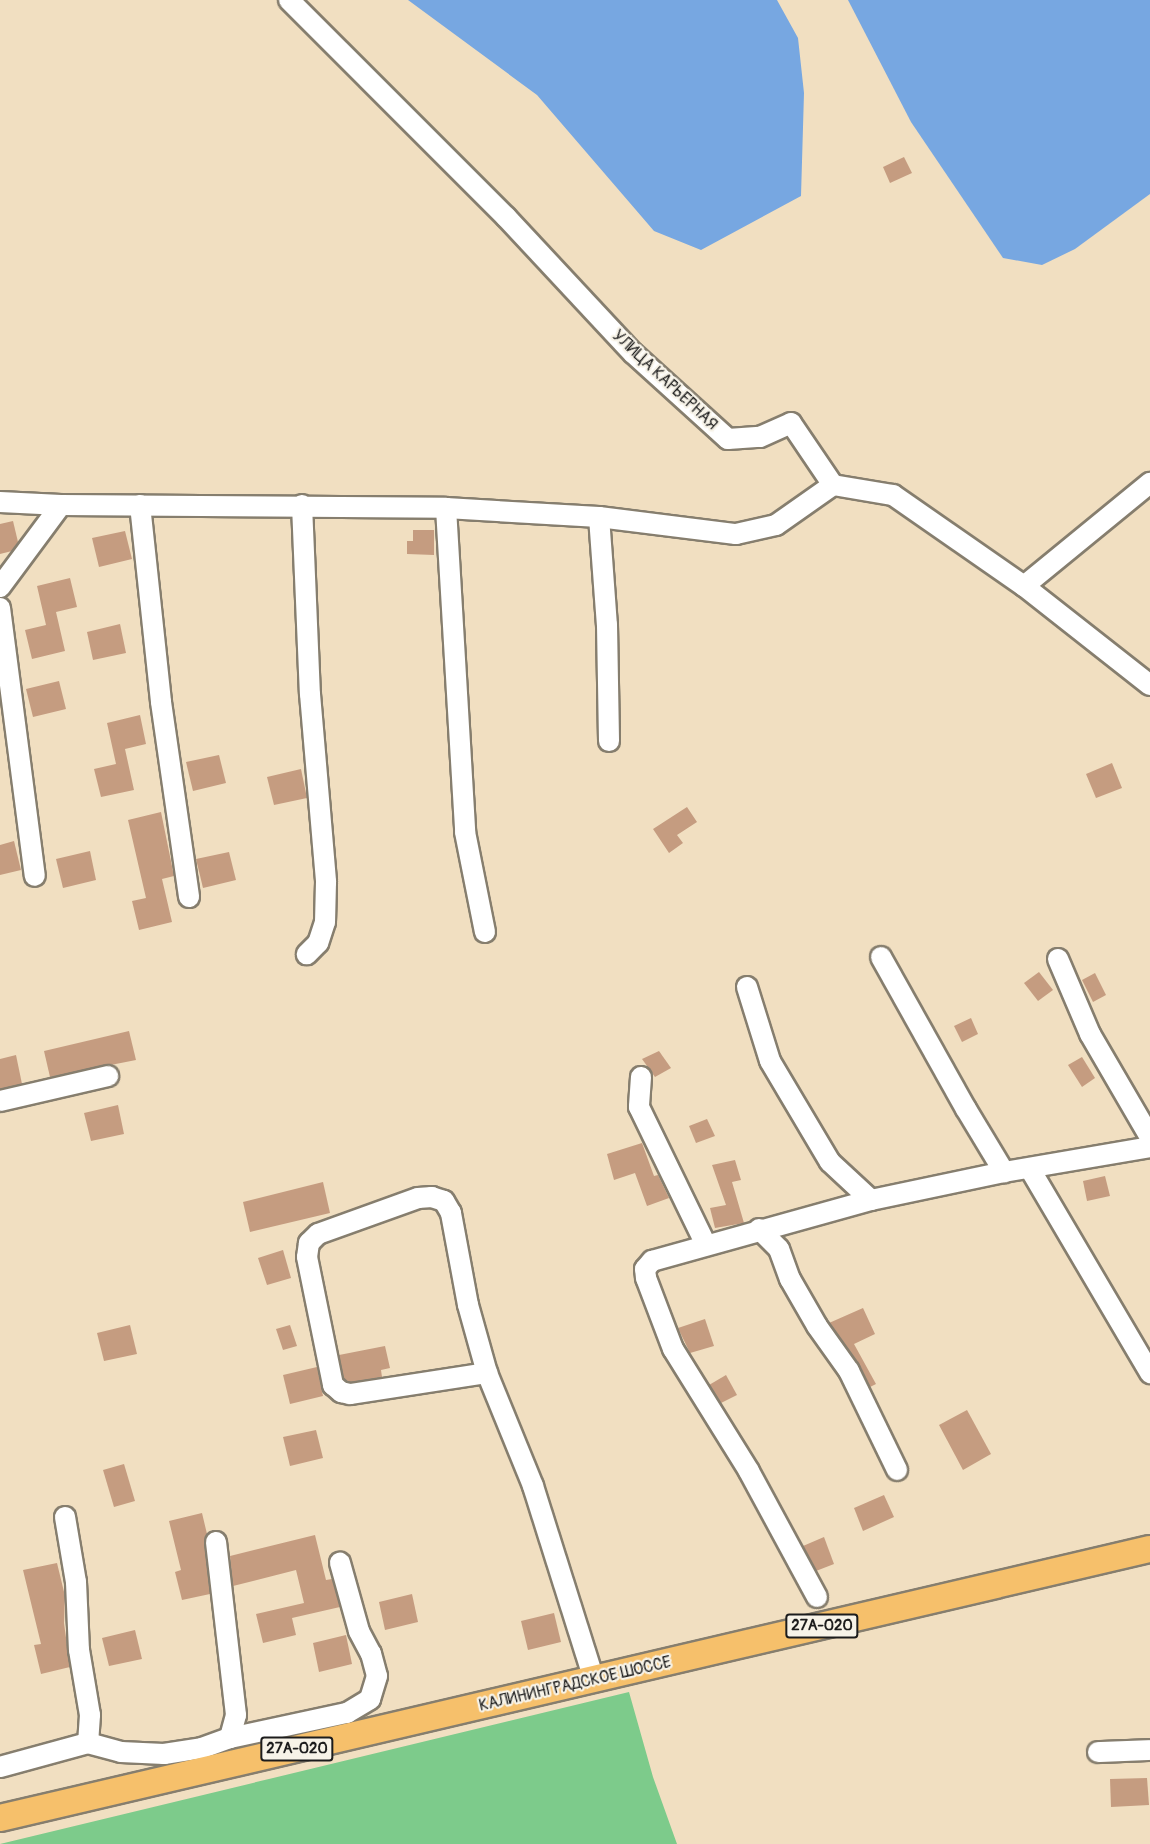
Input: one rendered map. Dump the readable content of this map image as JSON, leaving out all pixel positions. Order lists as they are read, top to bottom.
{
  "streets": {
    "main road": ["27А-020", "КАЛИНИНГРАДСКОЕ ШОССЕ"],
    "street": ["УЛИЦА КАРЬЕРНАЯ"]
  }
}
